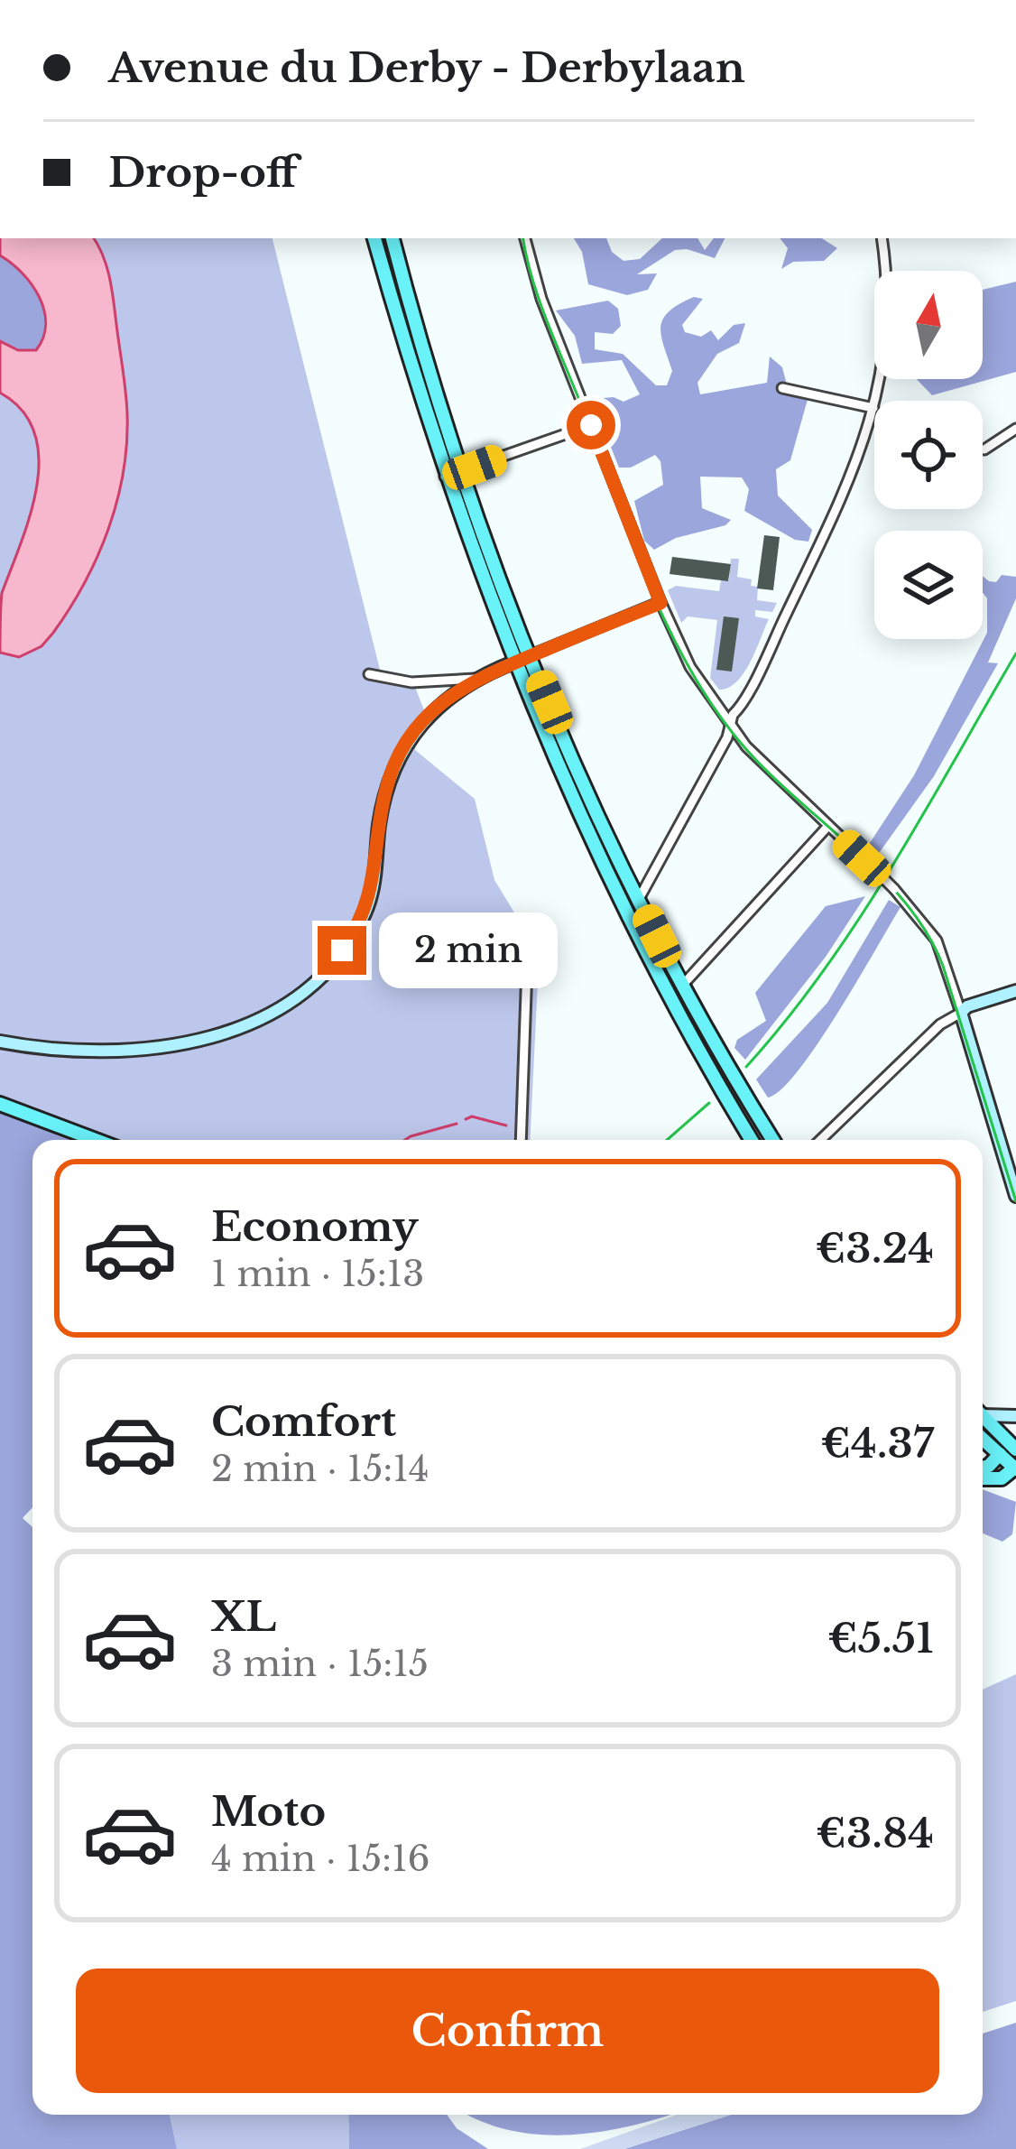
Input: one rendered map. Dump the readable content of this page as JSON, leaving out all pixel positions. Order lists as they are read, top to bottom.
{
  "north": "top",
  "page": {
    "banner": ["Avenue du Derby - Derbylaan", "Drop-off"],
    "bubble": "2 min",
    "list": [
      {
        "name": "Economy",
        "note": "1 min · 15:13",
        "value": "€3.24"
      },
      {
        "name": "Comfort",
        "note": "2 min · 15:14",
        "value": "€4.37"
      },
      {
        "name": "XL",
        "note": "3 min · 15:15",
        "value": "€5.51"
      },
      {
        "name": "Moto",
        "note": "4 min · 15:16",
        "value": "€3.84"
      }
    ],
    "buttons": "Confirm"
  }
}
